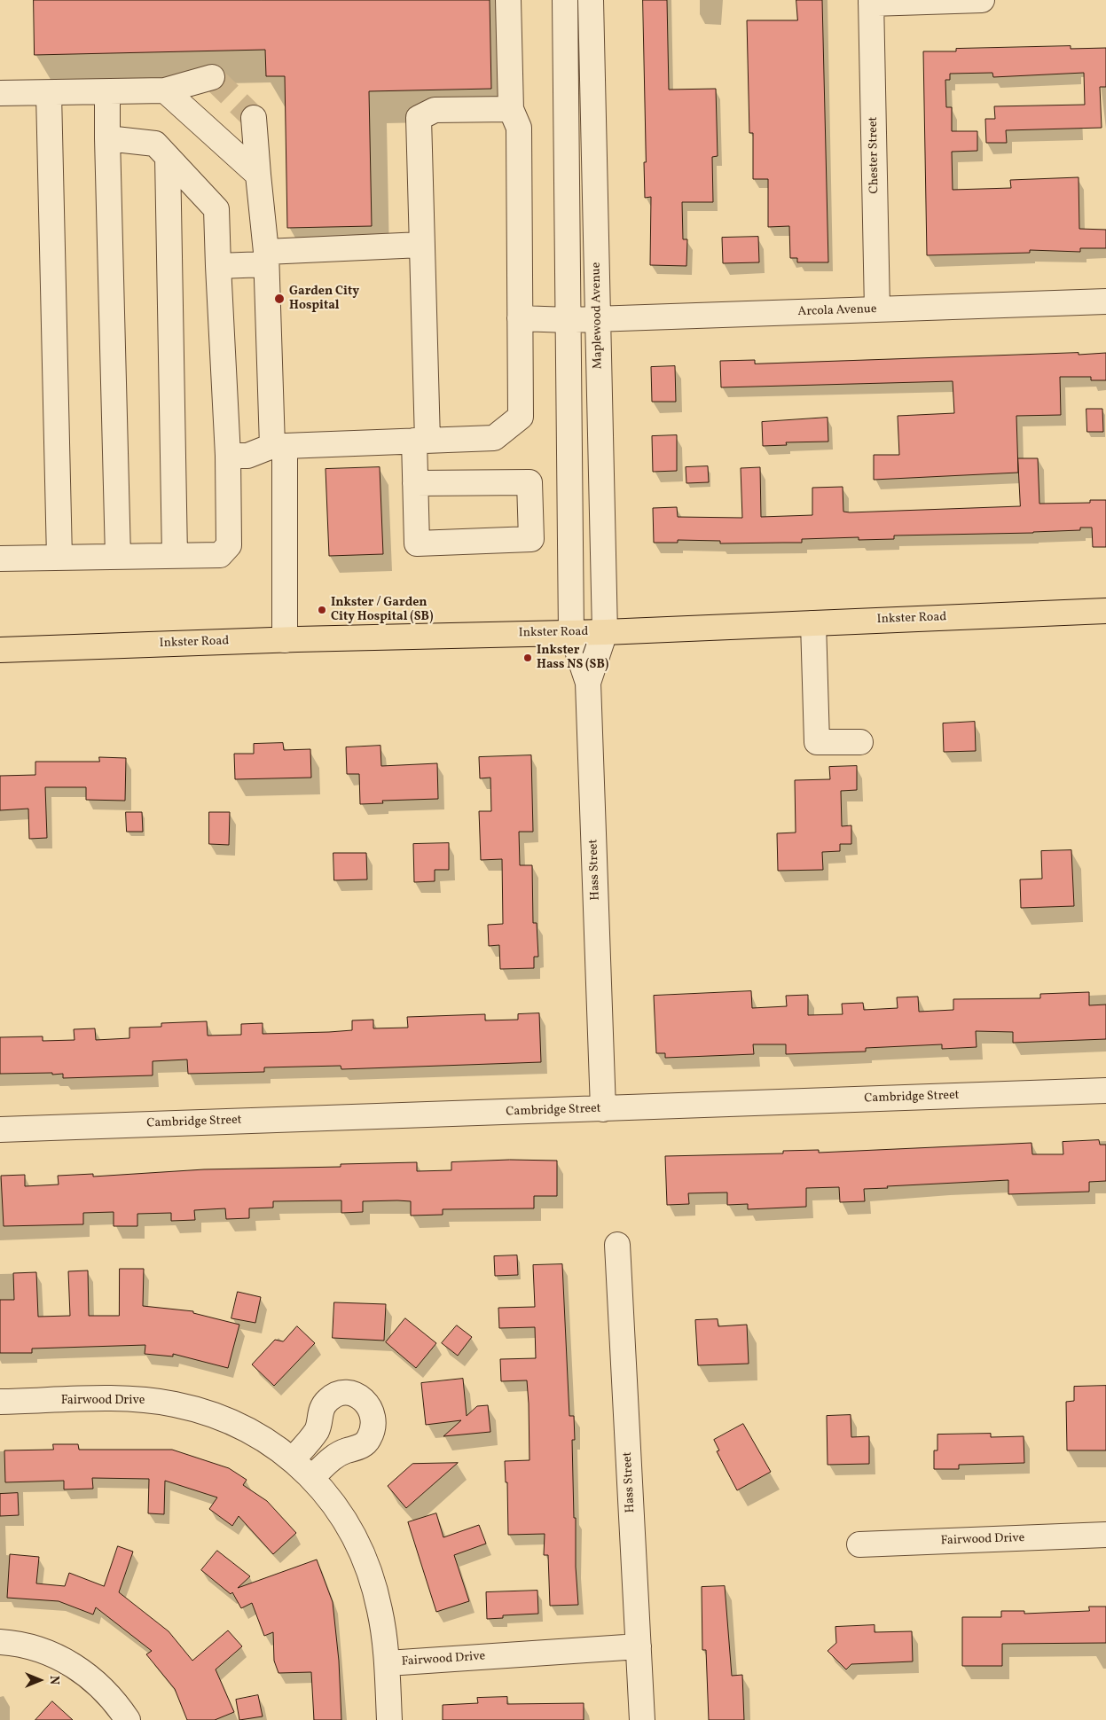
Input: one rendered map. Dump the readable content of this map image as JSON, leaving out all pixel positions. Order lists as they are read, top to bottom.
{
  "streets": {
    "main road": ["Inkster Road"],
    "street": [
      "Chester Street",
      "Arcola Avenue",
      "Maplewood Avenue",
      "Hass Street",
      "Cambridge Street",
      "Fairwood Drive"
    ]
  },
  "crossings": [
    ["Chester Street", "Arcola Avenue"],
    ["Arcola Avenue", "Maplewood Avenue"],
    ["Maplewood Avenue", "Inkster Road"],
    ["Maplewood Avenue", "Hass Street"],
    ["Inkster Road", "Hass Street"],
    ["Hass Street", "Cambridge Street"],
    ["Hass Street", "Fairwood Drive"]
  ],
  "places": ["Garden City Hospital", "Inkster / Garden City Hospital (SB)", "Inkster / Hass NS (SB)"],
  "north": "right"
}
